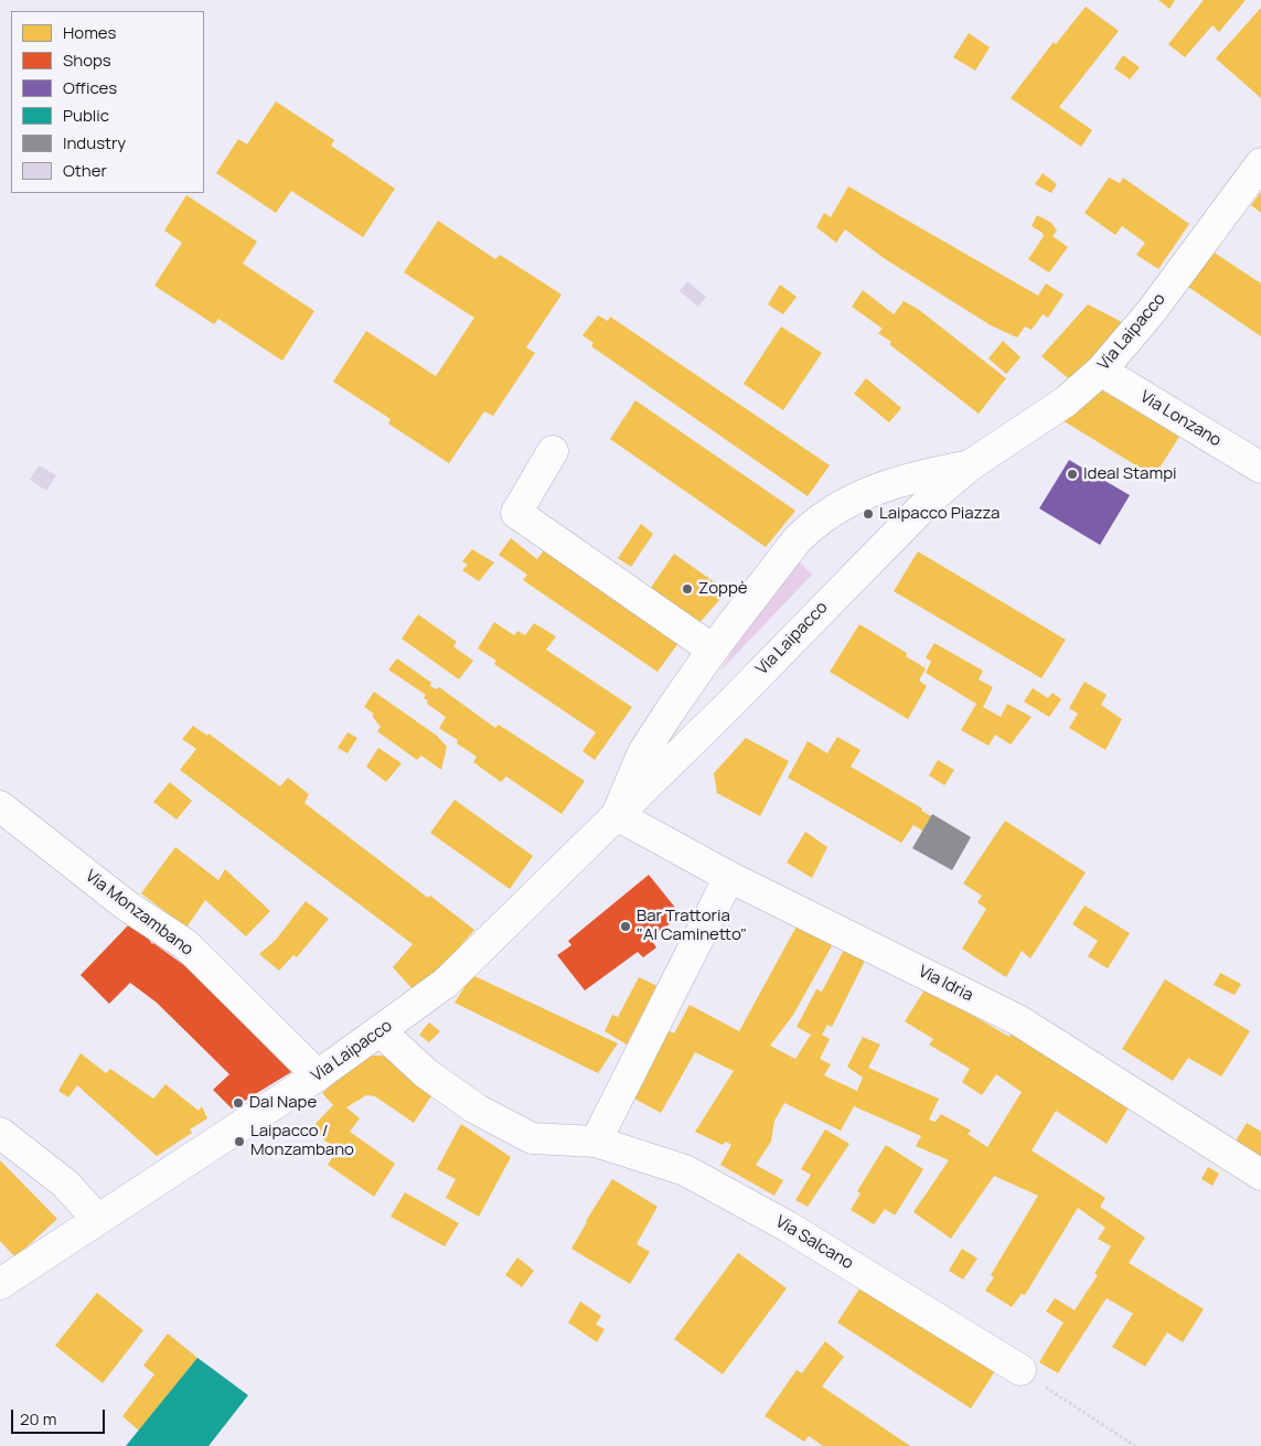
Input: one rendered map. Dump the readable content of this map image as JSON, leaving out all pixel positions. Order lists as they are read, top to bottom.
{
  "streets": {
    "street": [
      "Via Laipacco",
      "Via Lonzano",
      "Via Monzambano",
      "Via Idria",
      "Via Salcano"
    ]
  },
  "crossings": [
    ["Via Laipacco", "Via Lonzano"],
    ["Via Laipacco", "Via Monzambano"],
    ["Via Laipacco", "Via Idria"],
    ["Via Laipacco", "Via Salcano"]
  ],
  "places": [
    "Ideal Stampi",
    "Laipacco Piazza",
    "Zoppè",
    "Bar Trattoria \"Al Caminetto\"",
    "Dal Nape",
    "Laipacco / Monzambano"
  ],
  "legend": [
    "Homes",
    "Shops",
    "Offices",
    "Public",
    "Industry",
    "Other"
  ],
  "scale_bar": "20 m"
}
